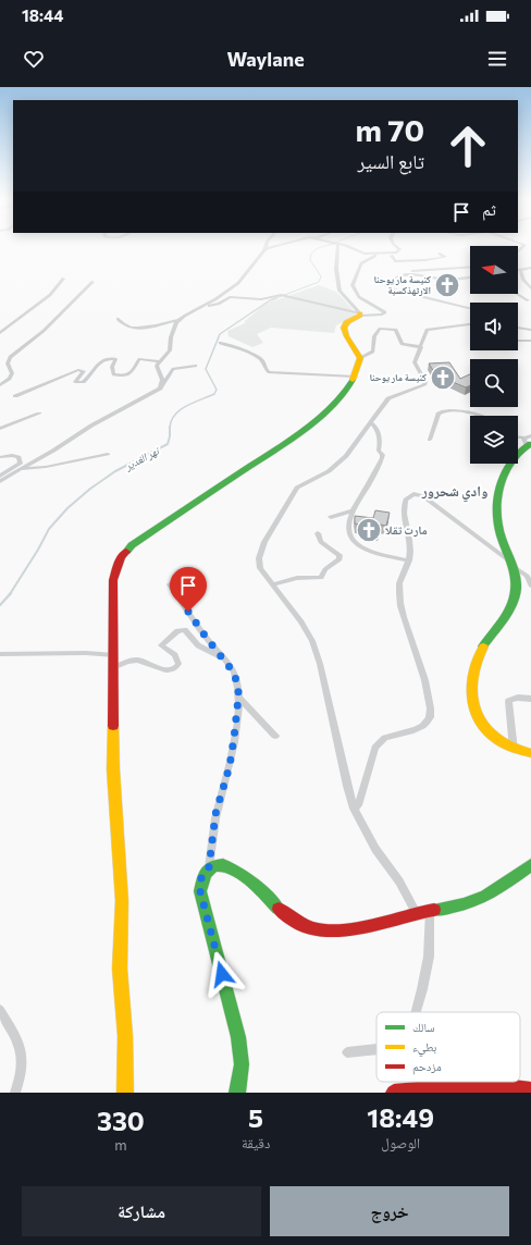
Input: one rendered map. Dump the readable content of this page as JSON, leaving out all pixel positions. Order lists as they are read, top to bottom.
{
  "districts": ["وادي شحرور"],
  "water": ["نهر الغدير"],
  "places": {
    "church": ["كنيسة مار يوحنا الارثهذكسية", "كنيسة مار يوحنا", "مارت تقلا"]
  },
  "legend": ["سالك", "بطيء", "مزدحم"],
  "north": "left",
  "page": {
    "status": "18:44",
    "header": "Waylane",
    "turn": ["70 m", "تابع السير"],
    "then": "ثم",
    "eta": [
      "18:49",
      "الوصول",
      "5",
      "دقيقة",
      "330",
      "m"
    ],
    "buttons": ["خروج", "مشاركة"]
  }
}
